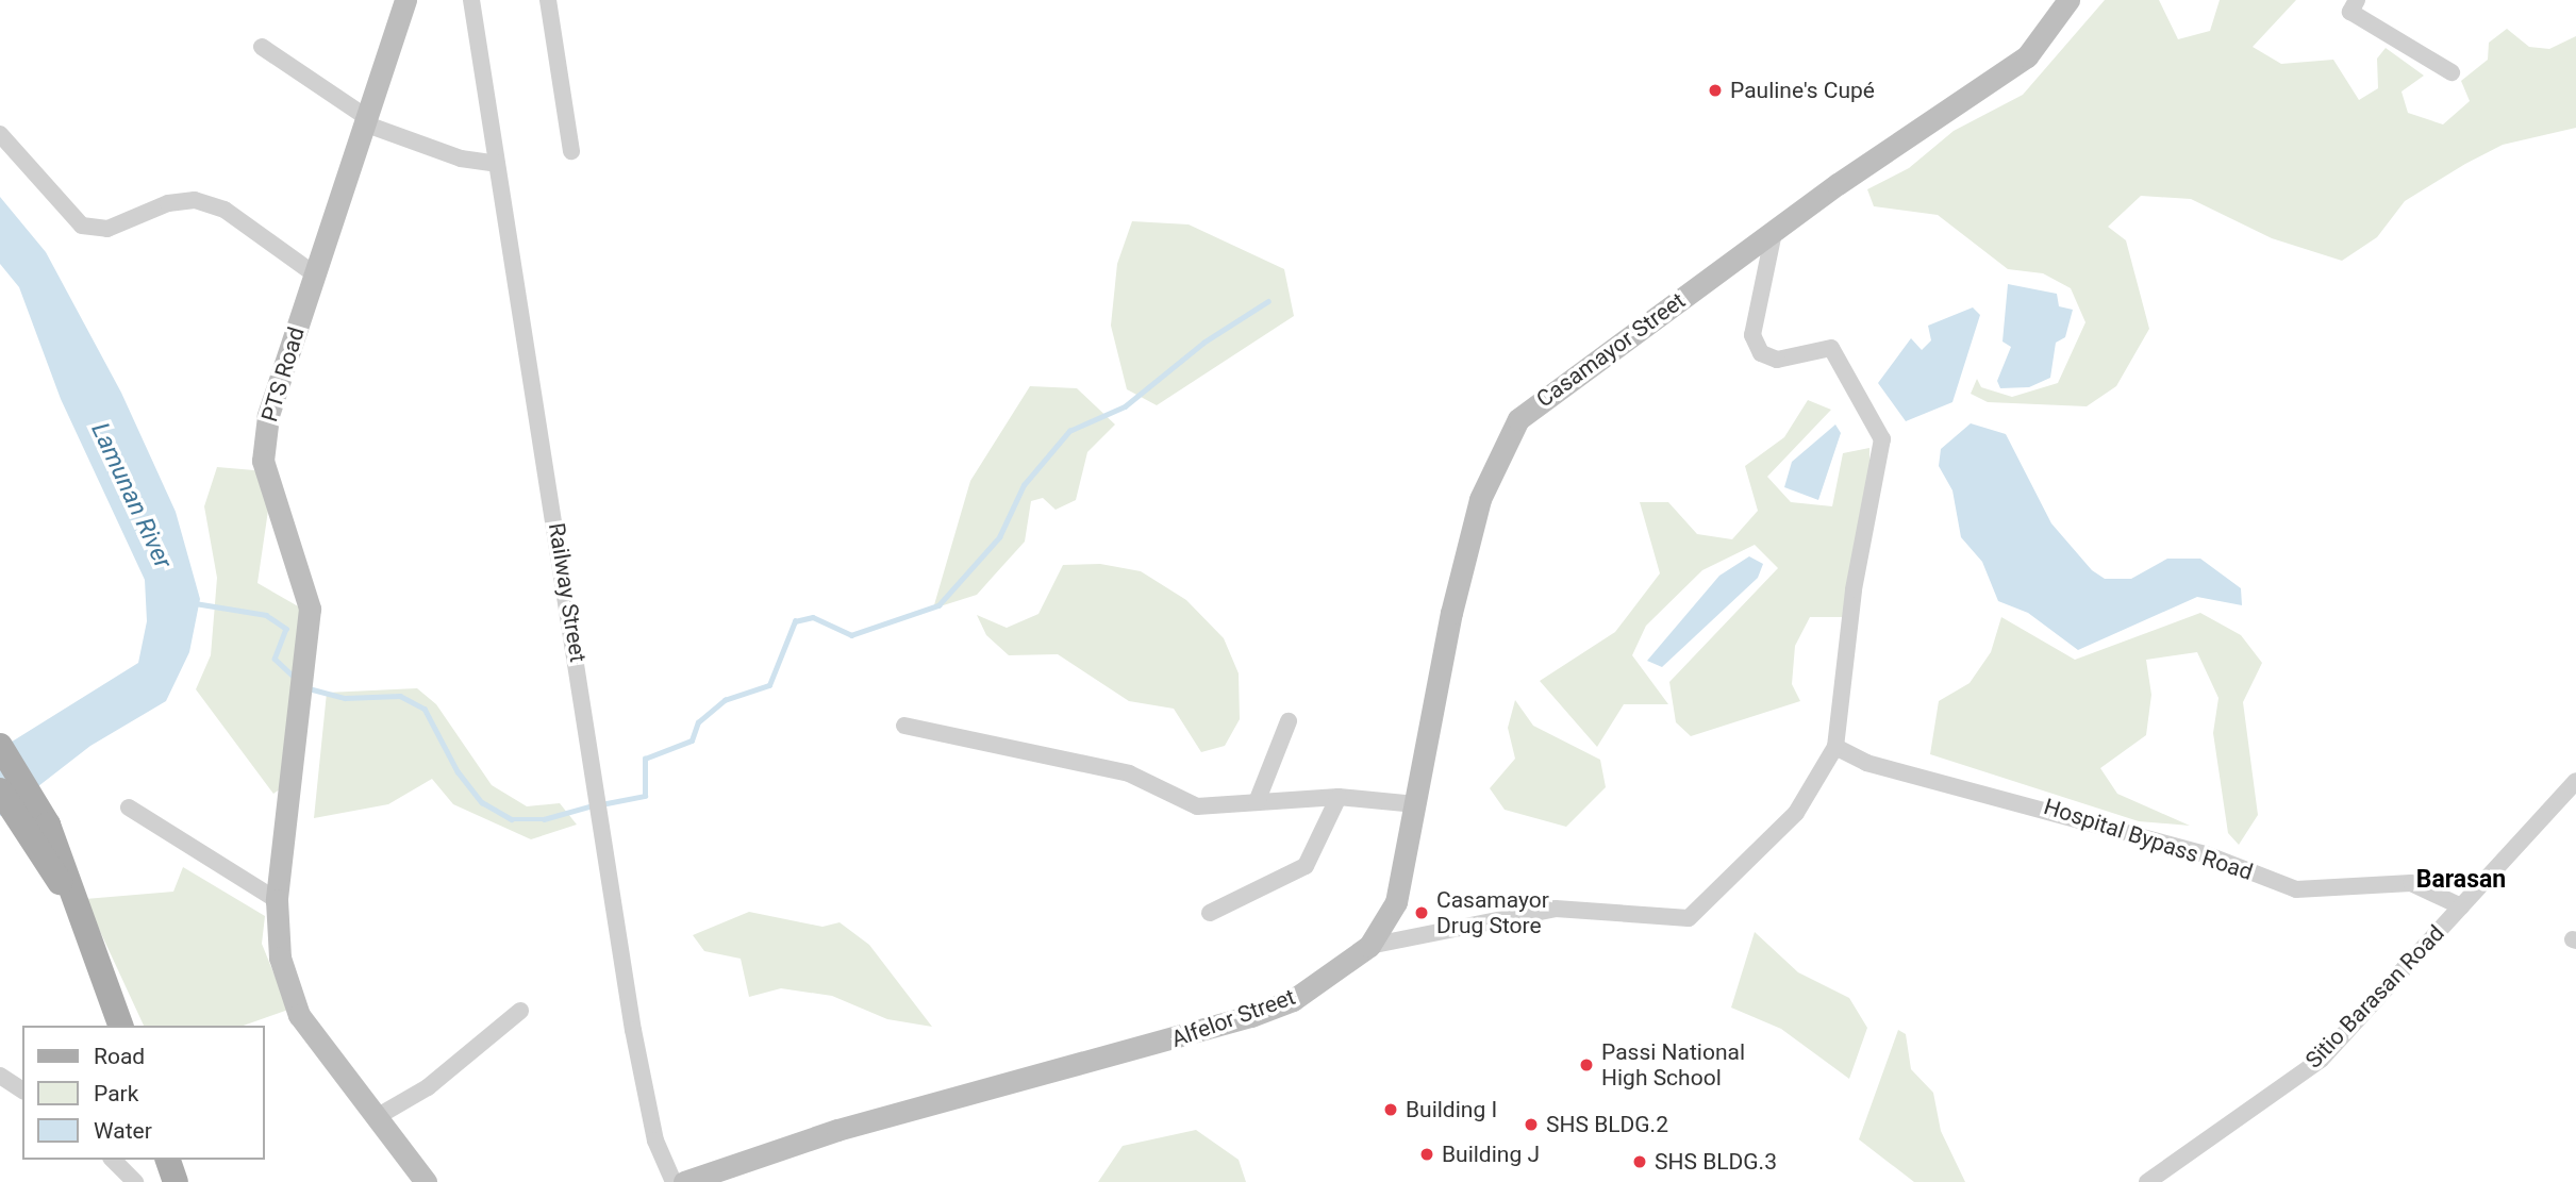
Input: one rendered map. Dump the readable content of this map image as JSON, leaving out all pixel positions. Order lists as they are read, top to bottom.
{
  "streets": {
    "street": [
      "Casamayor Street",
      "PTS Road",
      "Railway Street",
      "Hospital Bypass Road",
      "Sitio Barasan Road",
      "Alfelor Street"
    ]
  },
  "crossings": [
    ["Casamayor Street", "Alfelor Street"],
    ["Hospital Bypass Road", "Sitio Barasan Road"],
    ["Hospital Bypass Road", "Alfelor Street"]
  ],
  "districts": ["Barasan"],
  "water": ["Lamunan River"],
  "places": [
    "Pauline's Cupé",
    "Casamayor Drug Store",
    "Passi National High School",
    "Building I",
    "SHS BLDG.2",
    "Building J",
    "SHS BLDG.3"
  ],
  "legend": ["Road", "Park", "Water"]
}
